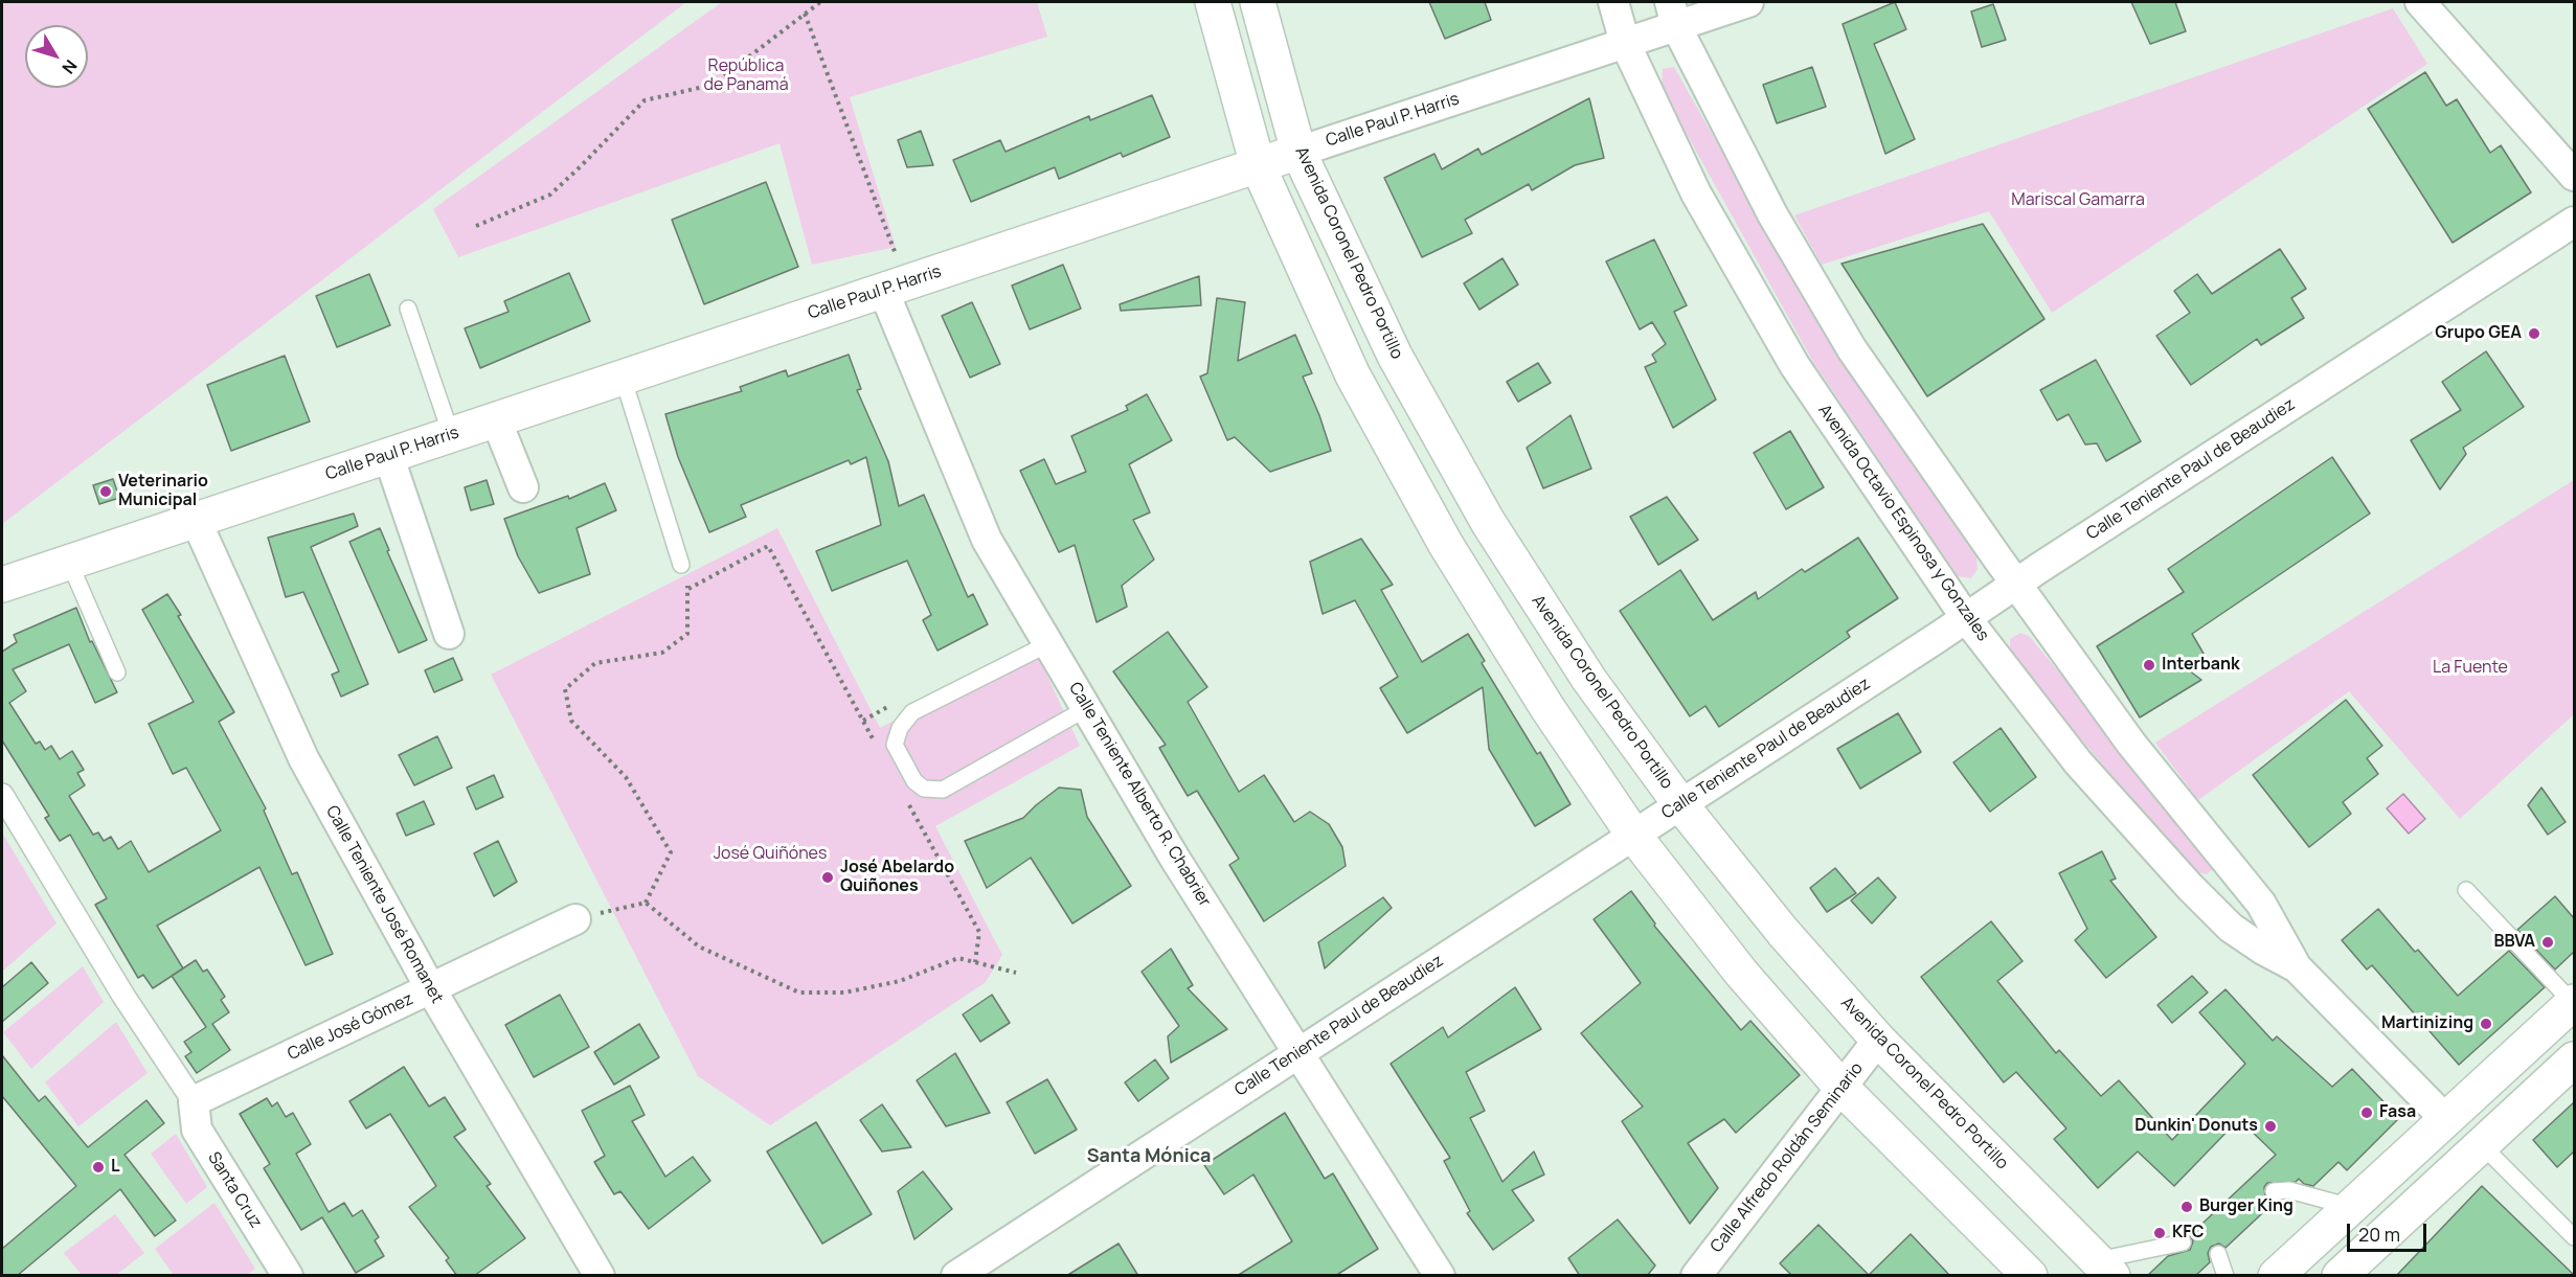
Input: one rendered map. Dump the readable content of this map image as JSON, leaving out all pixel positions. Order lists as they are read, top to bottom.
{
  "streets": {
    "main road": ["Calle Paul P. Harris", "Avenida Coronel Pedro Portillo"],
    "street": [
      "Calle Teniente Paul de Beaudiez",
      "Avenida Octavio Espinosa y Gonzales",
      "Calle Teniente Alberto R. Chabrier",
      "Calle Teniente José Romanet",
      "Calle José Gómez",
      "Calle Alfredo Roldán Seminario",
      "Santa Cruz"
    ]
  },
  "crossings": [
    ["Calle Paul P. Harris", "Avenida Coronel Pedro Portillo"],
    ["Calle Paul P. Harris", "Avenida Octavio Espinosa y Gonzales"],
    ["Calle Paul P. Harris", "Calle Teniente Alberto R. Chabrier"],
    ["Calle Paul P. Harris", "Calle Teniente José Romanet"],
    ["Avenida Coronel Pedro Portillo", "Calle Teniente Paul de Beaudiez"],
    ["Avenida Coronel Pedro Portillo", "Calle Alfredo Roldán Seminario"],
    ["Calle Teniente Paul de Beaudiez", "Avenida Octavio Espinosa y Gonzales"],
    ["Calle Teniente Paul de Beaudiez", "Calle Teniente Alberto R. Chabrier"],
    ["Calle Teniente José Romanet", "Calle José Gómez"],
    ["Calle José Gómez", "Santa Cruz"]
  ],
  "districts": ["Santa Mónica"],
  "parks": [
    "República de Panamá",
    "Mariscal Gamarra",
    "La Fuente",
    "José Quiñónes"
  ],
  "places": [
    "Grupo GEA",
    "Veterinario Municipal",
    "Interbank",
    "José Abelardo Quiñones",
    "BBVA",
    "Martinizing",
    "Fasa",
    "Dunkin' Donuts",
    "L",
    "Burger King",
    "KFC"
  ],
  "scale_bar": "20 m",
  "north": "bottom right"
}
